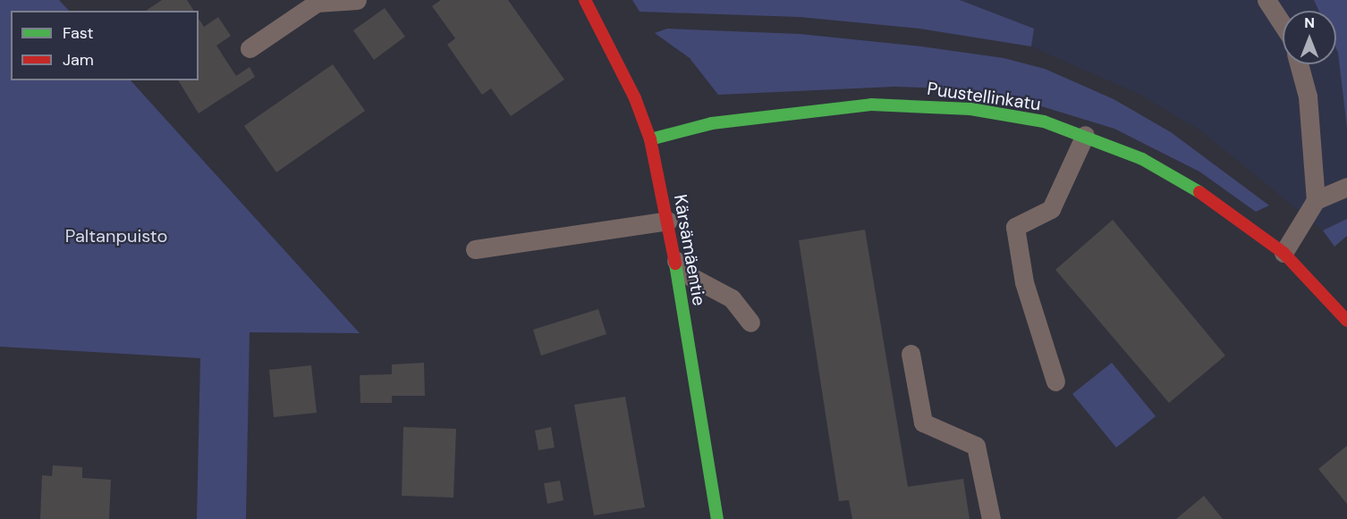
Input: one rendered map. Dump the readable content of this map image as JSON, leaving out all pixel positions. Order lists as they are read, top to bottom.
{
  "streets": {
    "street": ["Puustellinkatu", "Kärsämäentie"]
  },
  "crossings": [
    ["Puustellinkatu", "Kärsämäentie"]
  ],
  "parks": ["Paltanpuisto"],
  "legend": ["Fast", "Jam"],
  "north": "top"
}
